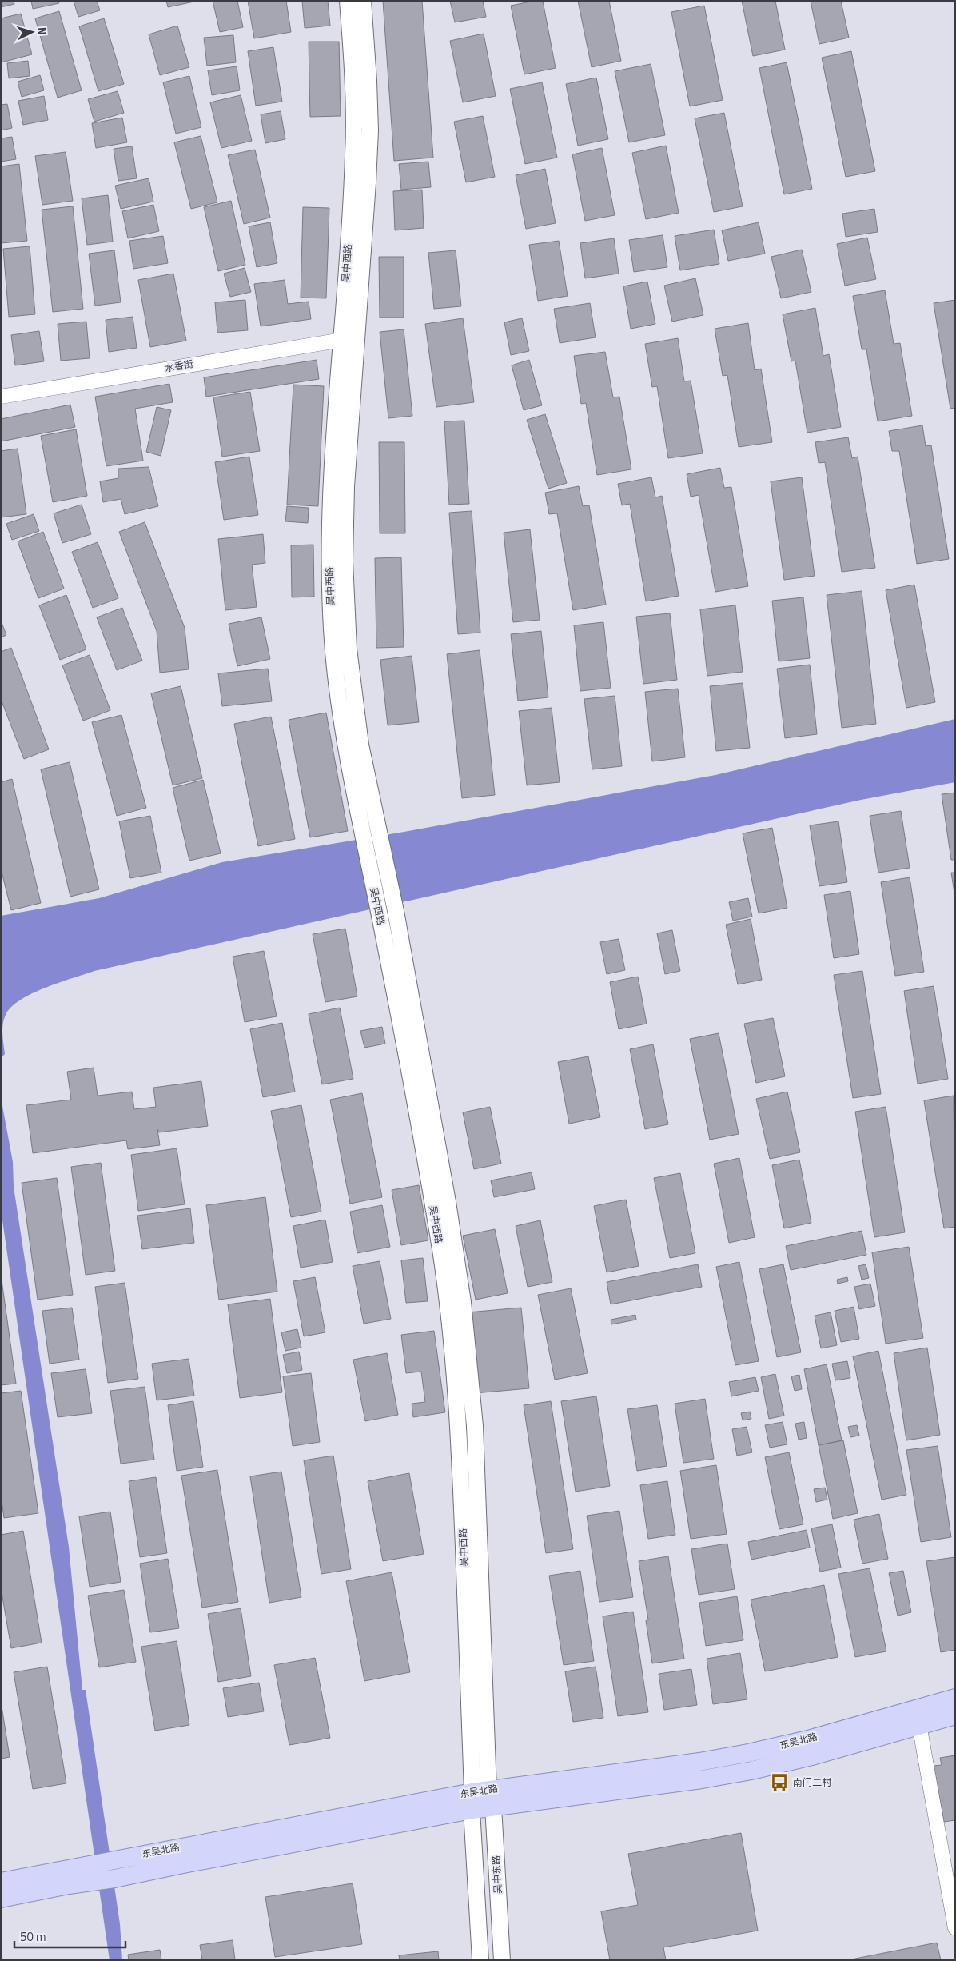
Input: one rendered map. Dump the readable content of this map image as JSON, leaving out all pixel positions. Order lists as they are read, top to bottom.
{
  "streets": {
    "main road": ["吴中西路", "东吴北路", "吴中东路"],
    "street": ["水香街"]
  },
  "crossings": [
    ["吴中西路", "水香街"],
    ["吴中西路", "东吴北路"],
    ["吴中西路", "吴中东路"],
    ["东吴北路", "吴中东路"]
  ],
  "places": {
    "bus stop": ["南门二村"]
  },
  "scale_bar": "50 m",
  "north": "right"
}
